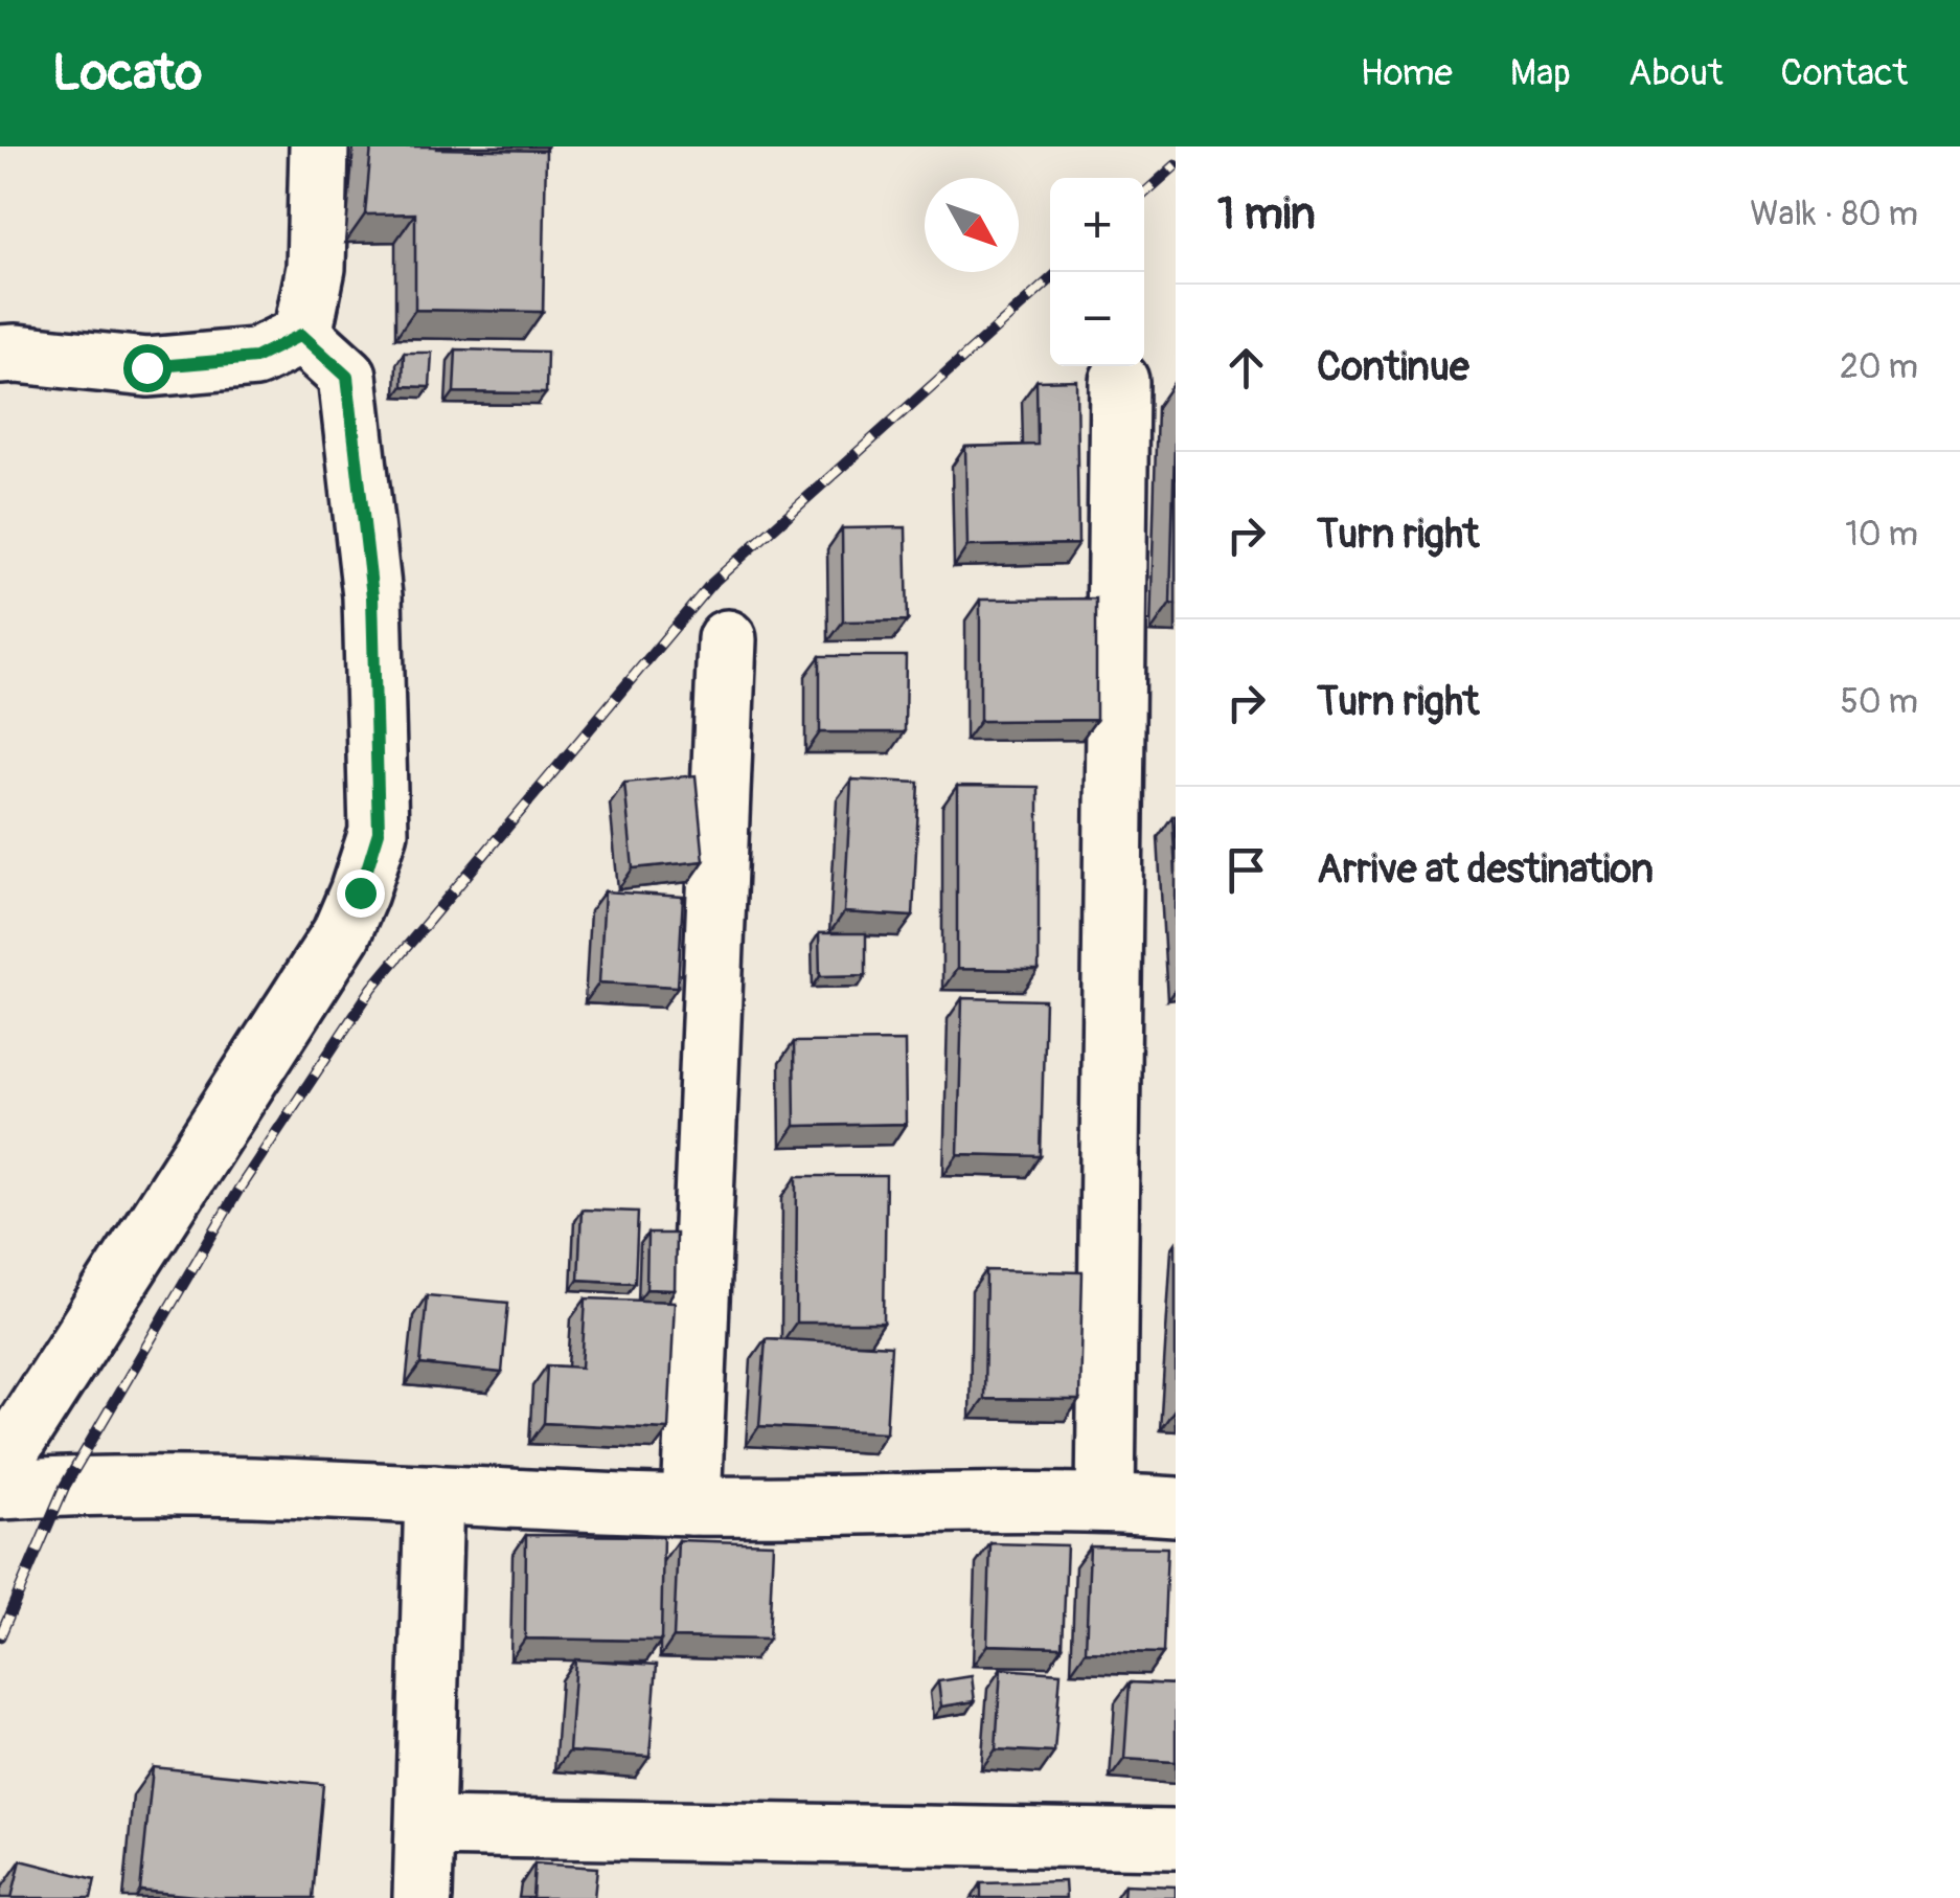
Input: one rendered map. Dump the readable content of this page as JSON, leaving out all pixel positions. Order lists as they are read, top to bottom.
{
  "north": "bottom right",
  "page": {
    "header": "Locato",
    "nav": [
      "Home",
      "Map",
      "About",
      "Contact"
    ],
    "heading": ["1 min", "Walk · 80 m"],
    "map_buttons": ["+", "−"],
    "list": [
      ["Continue", "20 m"],
      ["Turn right", "10 m"],
      ["Turn right", "50 m"],
      "Arrive at destination"
    ]
  }
}
